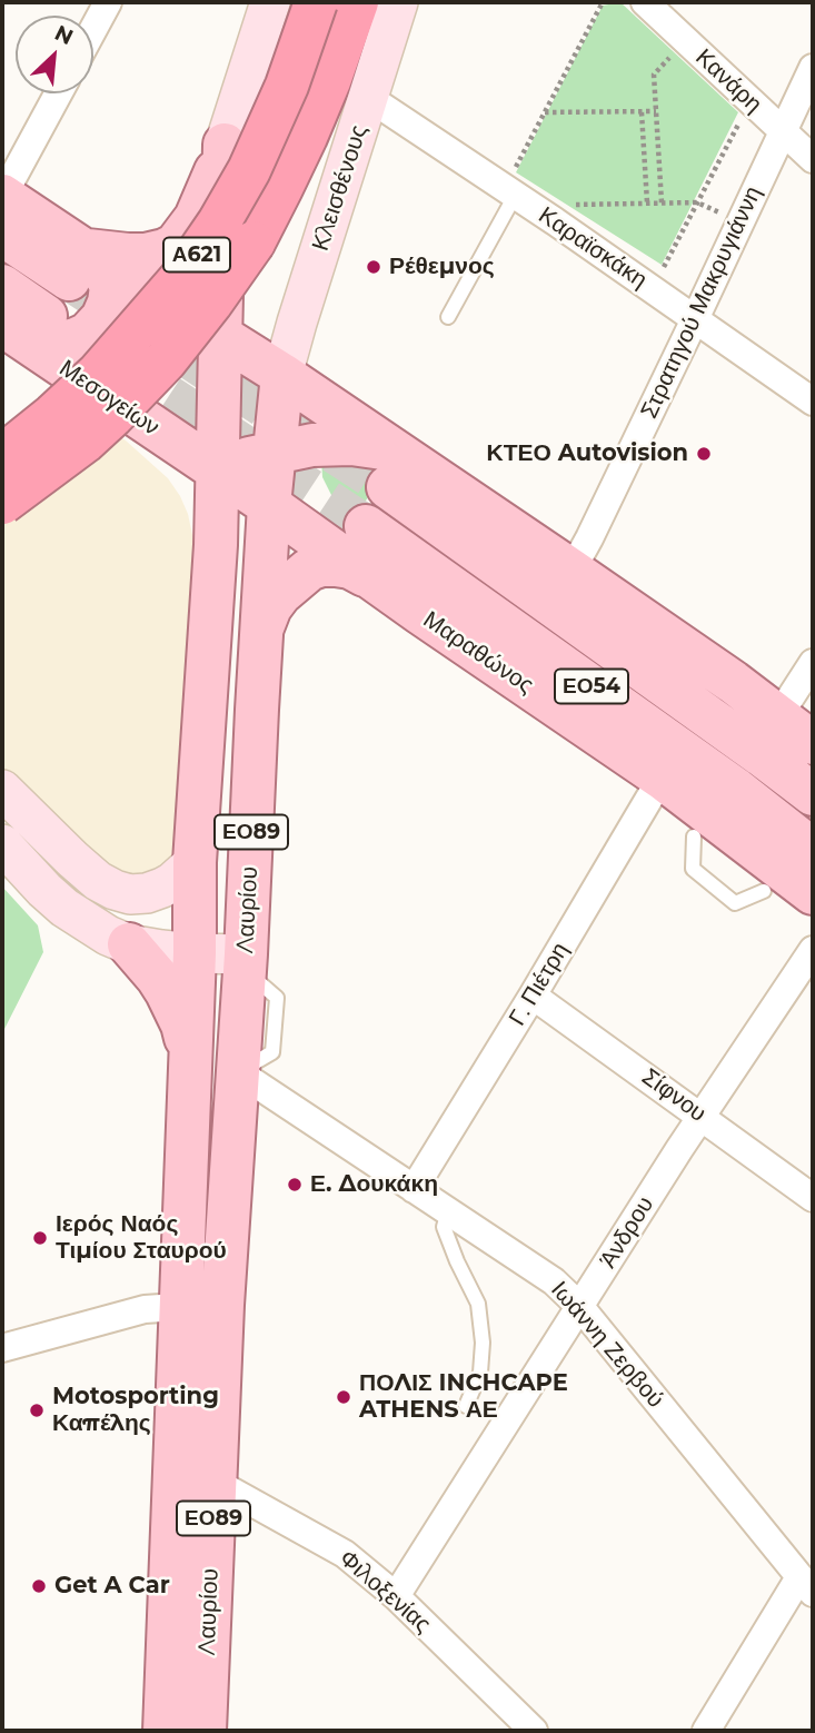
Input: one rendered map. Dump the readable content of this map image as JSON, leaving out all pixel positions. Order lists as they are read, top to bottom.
{
  "streets": {
    "highway": ["Α621"],
    "main road": [
      "Κλεισθένους",
      "Μεσογείων",
      "Μαραθώνος",
      "ΕΟ54",
      "ΕΟ89",
      "Λαυρίου"
    ],
    "street": [
      "Κανάρη",
      "Καραϊσκάκη",
      "Στρατηγού Μακρυγιάννη",
      "Γ. Πιέτρη",
      "Σίφνου",
      "Άνδρου",
      "Ιωάννη Ζερβού",
      "Φιλοξενίας"
    ]
  },
  "crossings": [
    ["Κανάρη", "Στρατηγού Μακρυγιάννη"],
    ["Κλεισθένους", "Καραϊσκάκη"],
    ["Κλεισθένους", "ΕΟ54"],
    ["Κλεισθένους", "Λαυρίου"],
    ["Καραϊσκάκη", "Στρατηγού Μακρυγιάννη"],
    ["Στρατηγού Μακρυγιάννη", "ΕΟ54"],
    ["Μεσογείων", "Μαραθώνος"],
    ["Μεσογείων", "ΕΟ54"],
    ["Μεσογείων", "ΕΟ89"],
    ["Μεσογείων", "Λαυρίου"],
    ["Μαραθώνος", "ΕΟ89"],
    ["Μαραθώνος", "Λαυρίου"],
    ["Μαραθώνος", "Γ. Πιέτρη"],
    ["ΕΟ54", "ΕΟ89"],
    ["ΕΟ54", "Λαυρίου"],
    ["ΕΟ89", "Λαυρίου"],
    ["Λαυρίου", "Ιωάννη Ζερβού"],
    ["Λαυρίου", "Φιλοξενίας"],
    ["Γ. Πιέτρη", "Σίφνου"],
    ["Γ. Πιέτρη", "Ιωάννη Ζερβού"],
    ["Σίφνου", "Άνδρου"],
    ["Άνδρου", "Ιωάννη Ζερβού"],
    ["Άνδρου", "Φιλοξενίας"]
  ],
  "places": [
    "Ρέθεμνος",
    "ΚΤΕΟ Autovision",
    "Ε. Δουκάκη",
    "Ιερός Ναός Τιμίου Σταυρού",
    "ΠΟΛΙΣ INCHCAPE ATHENS ΑΕ",
    "Motosporting Καπέλης",
    "Get A Car"
  ],
  "north": "top right"
}
